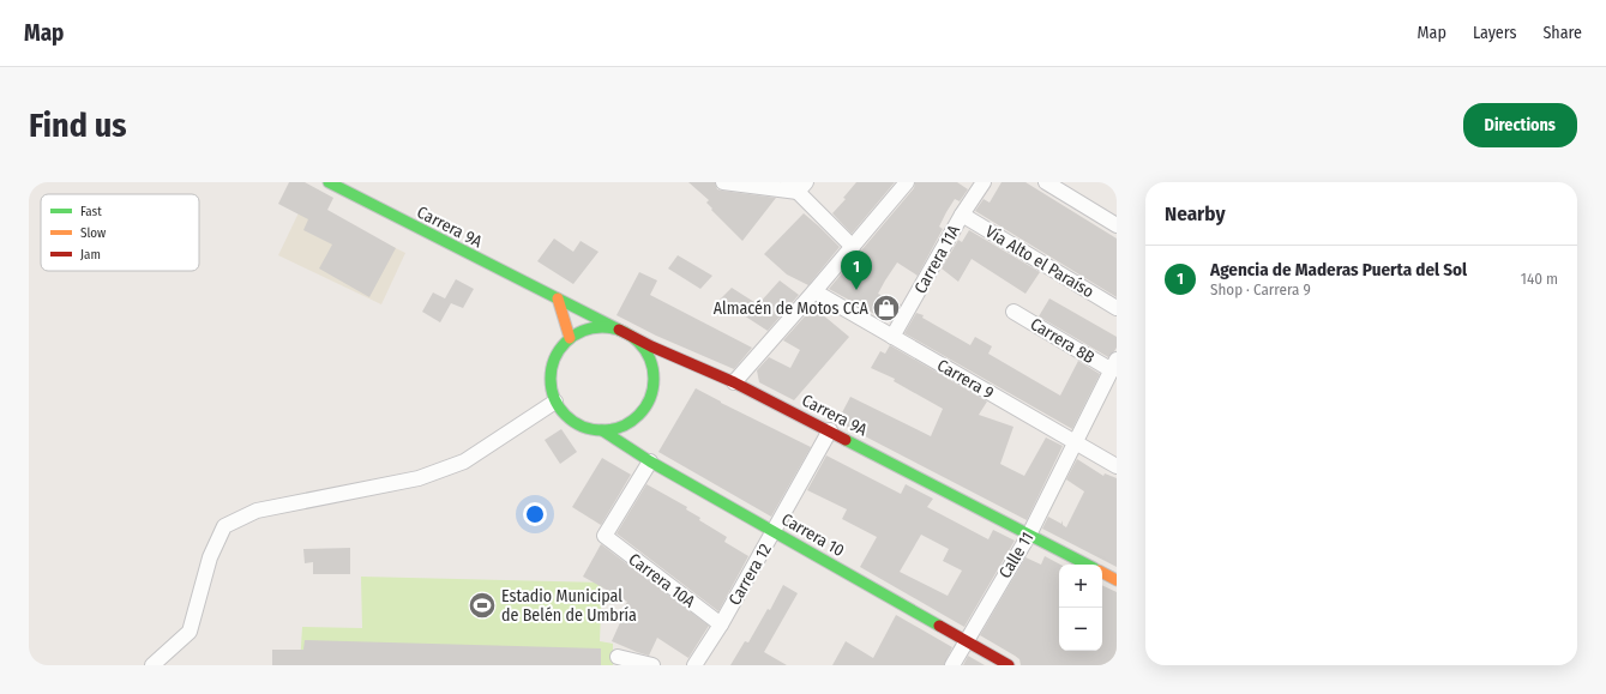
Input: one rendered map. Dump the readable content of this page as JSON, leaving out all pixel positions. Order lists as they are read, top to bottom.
{
  "streets": {
    "main road": ["Carrera 9A", "Carrera 10"],
    "street": [
      "Carrera 11A",
      "Vía Alto el Paraíso",
      "Carrera 8B",
      "Carrera 9",
      "Calle 11",
      "Carrera 12",
      "Carrera 10A"
    ]
  },
  "crossings": [
    ["Carrera 9A", "Carrera 10"],
    ["Carrera 9A", "Calle 11"],
    ["Carrera 9A", "Carrera 12"],
    ["Carrera 11A", "Vía Alto el Paraíso"],
    ["Carrera 11A", "Carrera 9"],
    ["Carrera 8B", "Calle 11"],
    ["Carrera 9", "Calle 11"],
    ["Carrera 10", "Calle 11"],
    ["Carrera 10", "Carrera 12"],
    ["Carrera 10", "Carrera 10A"],
    ["Carrera 12", "Carrera 10A"]
  ],
  "places": {
    "shop": ["Almacén de Motos CCA"],
    "sports": ["Estadio Municipal de Belén de Umbría"]
  },
  "legend": ["Fast", "Slow", "Jam"],
  "page": {
    "header": "Map",
    "nav": ["Map", "Layers", "Share"],
    "buttons": "Directions",
    "title": "Find us",
    "heading": "Nearby",
    "list": [
      {
        "mark": "1",
        "name": "Agencia de Maderas Puerta del Sol",
        "note": "Shop · Carrera 9",
        "value": "140 m"
      }
    ],
    "pins": "1",
    "map_buttons": ["+", "−"]
  }
}
